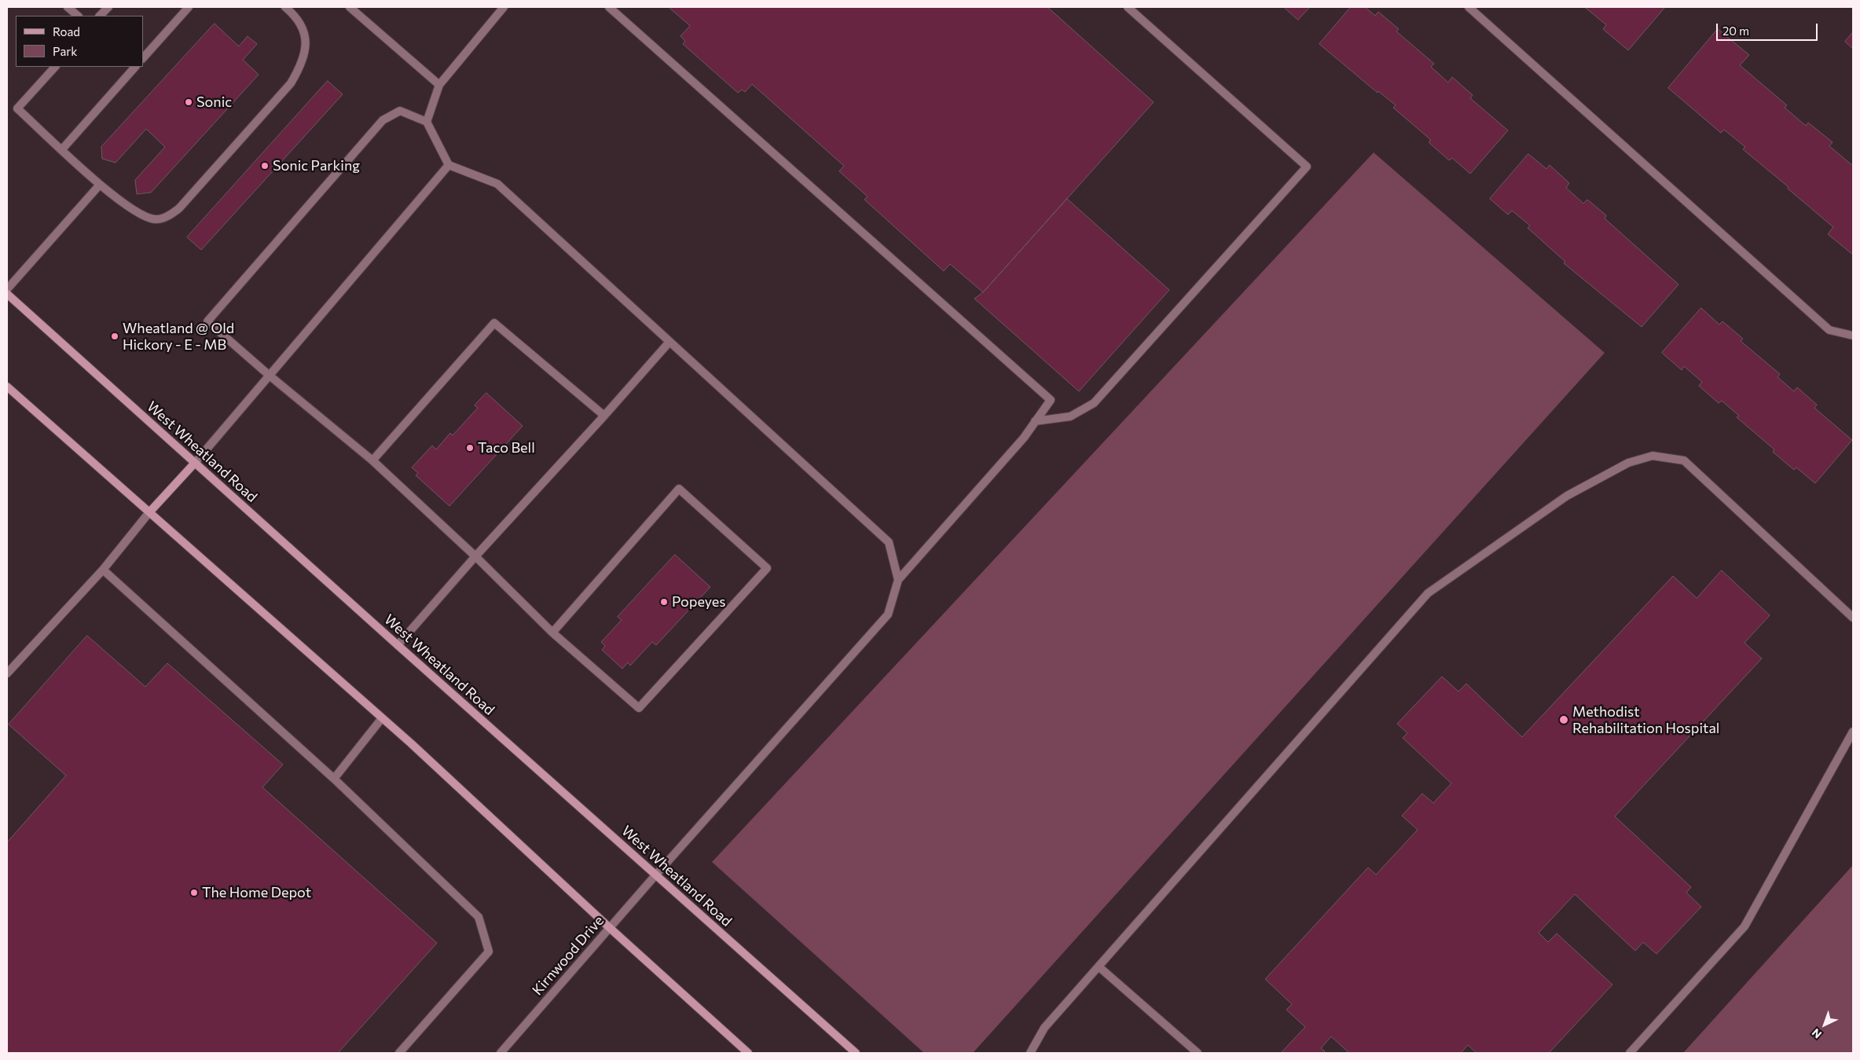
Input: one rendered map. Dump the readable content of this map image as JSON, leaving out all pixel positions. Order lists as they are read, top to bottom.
{
  "streets": {
    "main road": ["West Wheatland Road"],
    "street": ["Kirnwood Drive"]
  },
  "crossings": [
    ["West Wheatland Road", "Kirnwood Drive"]
  ],
  "places": [
    "Sonic",
    "Sonic Parking",
    "Wheatland @ Old Hickory - E - MB",
    "Taco Bell",
    "Popeyes",
    "Methodist Rehabilitation Hospital",
    "The Home Depot"
  ],
  "legend": ["Road", "Park"],
  "scale_bar": "20 m",
  "north": "bottom left"
}
